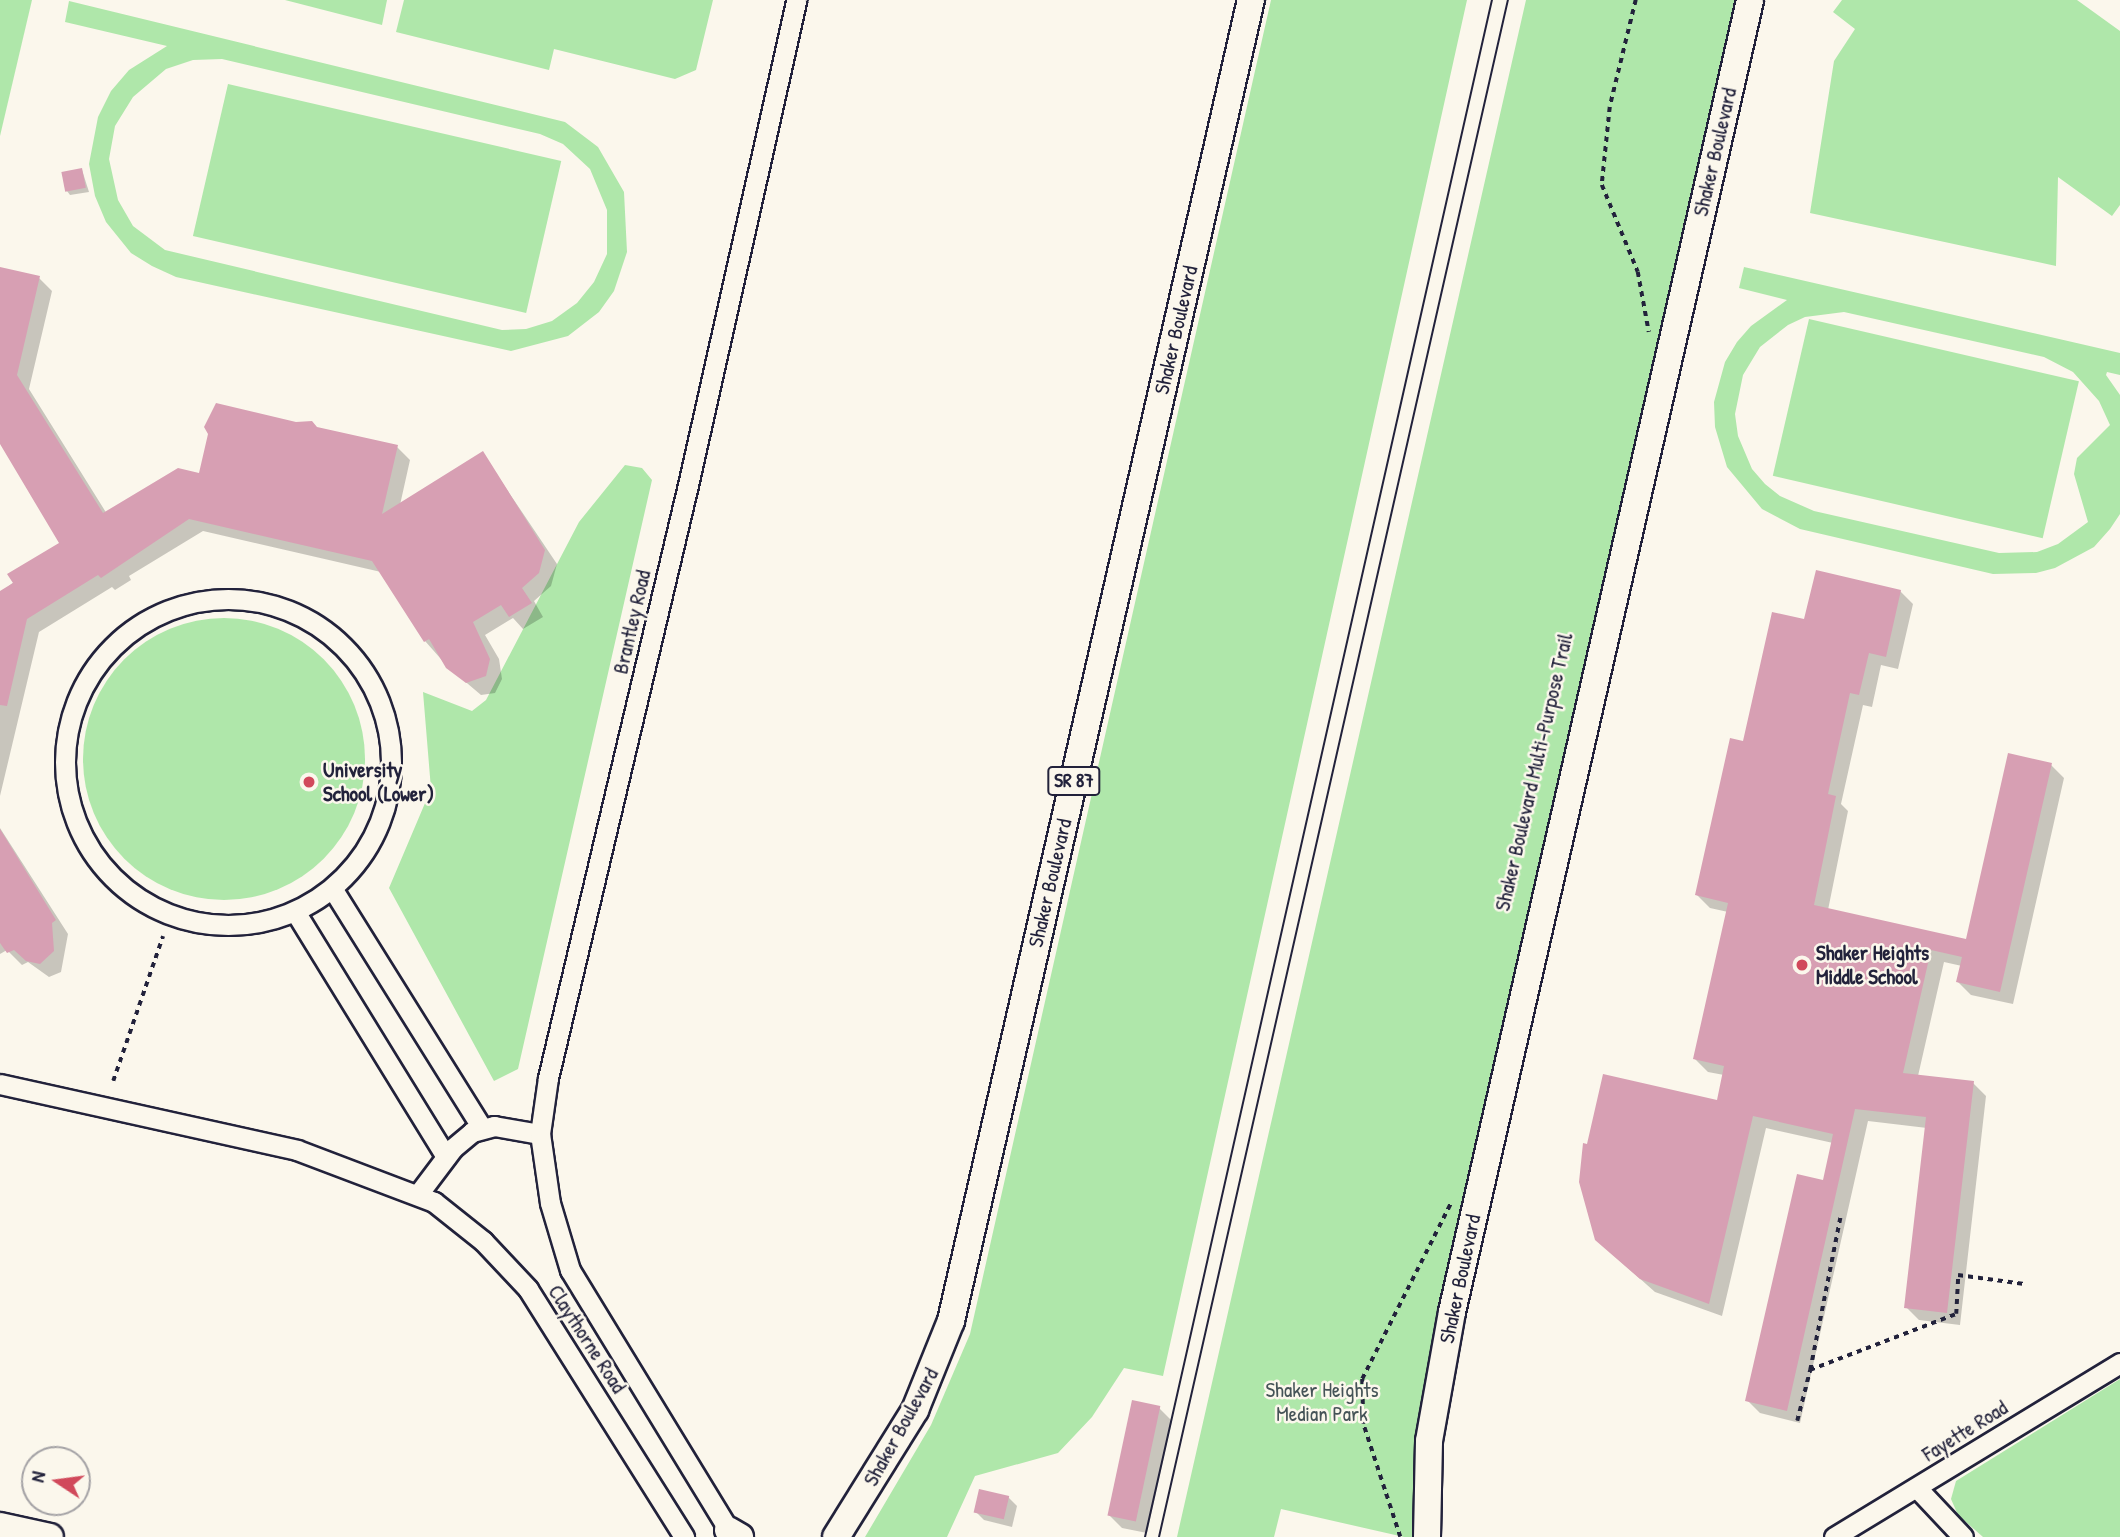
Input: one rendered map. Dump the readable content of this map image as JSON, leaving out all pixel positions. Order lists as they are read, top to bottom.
{
  "streets": {
    "main road": ["Shaker Boulevard", "SR 87"],
    "street": ["Brantley Road", "Claythorne Road", "Fayette Road"]
  },
  "crossings": [
    ["Brantley Road", "Claythorne Road"]
  ],
  "parks": ["Shaker Heights Median Park"],
  "places": ["University School (Lower)", "Shaker Heights Middle School"],
  "north": "left"
}
